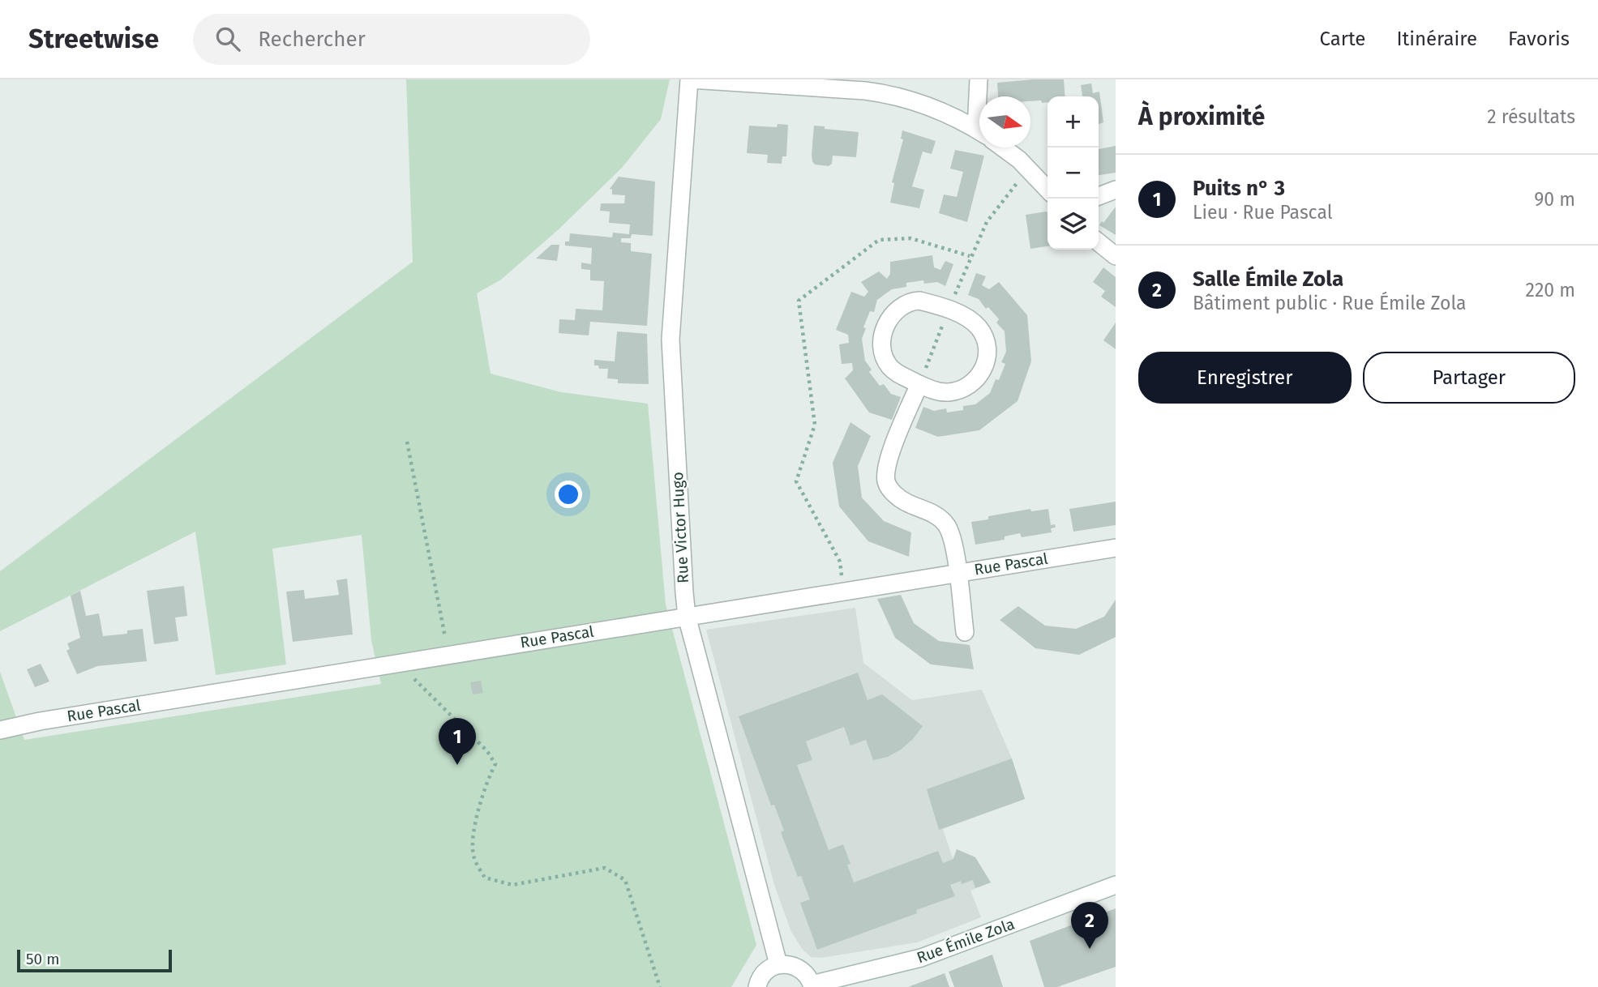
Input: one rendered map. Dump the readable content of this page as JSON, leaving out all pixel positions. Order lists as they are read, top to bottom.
{
  "streets": {
    "street": ["Rue Victor Hugo", "Rue Pascal", "Rue Émile Zola"]
  },
  "crossings": [
    ["Rue Victor Hugo", "Rue Pascal"]
  ],
  "scale_bar": "50 m",
  "north": "right",
  "page": {
    "header": "Streetwise",
    "search": "Rechercher",
    "nav": ["Carte", "Itinéraire", "Favoris"],
    "heading": ["À proximité", "2 résultats"],
    "map_buttons": ["+", "−"],
    "list": [
      {
        "mark": "1",
        "name": "Puits n° 3",
        "note": "Lieu · Rue Pascal",
        "value": "90 m"
      },
      {
        "mark": "2",
        "name": "Salle Émile Zola",
        "note": "Bâtiment public · Rue Émile Zola",
        "value": "220 m"
      }
    ],
    "buttons": ["Enregistrer", "Partager"],
    "pins": ["1", "2"],
    "scale": "50 m"
  }
}
